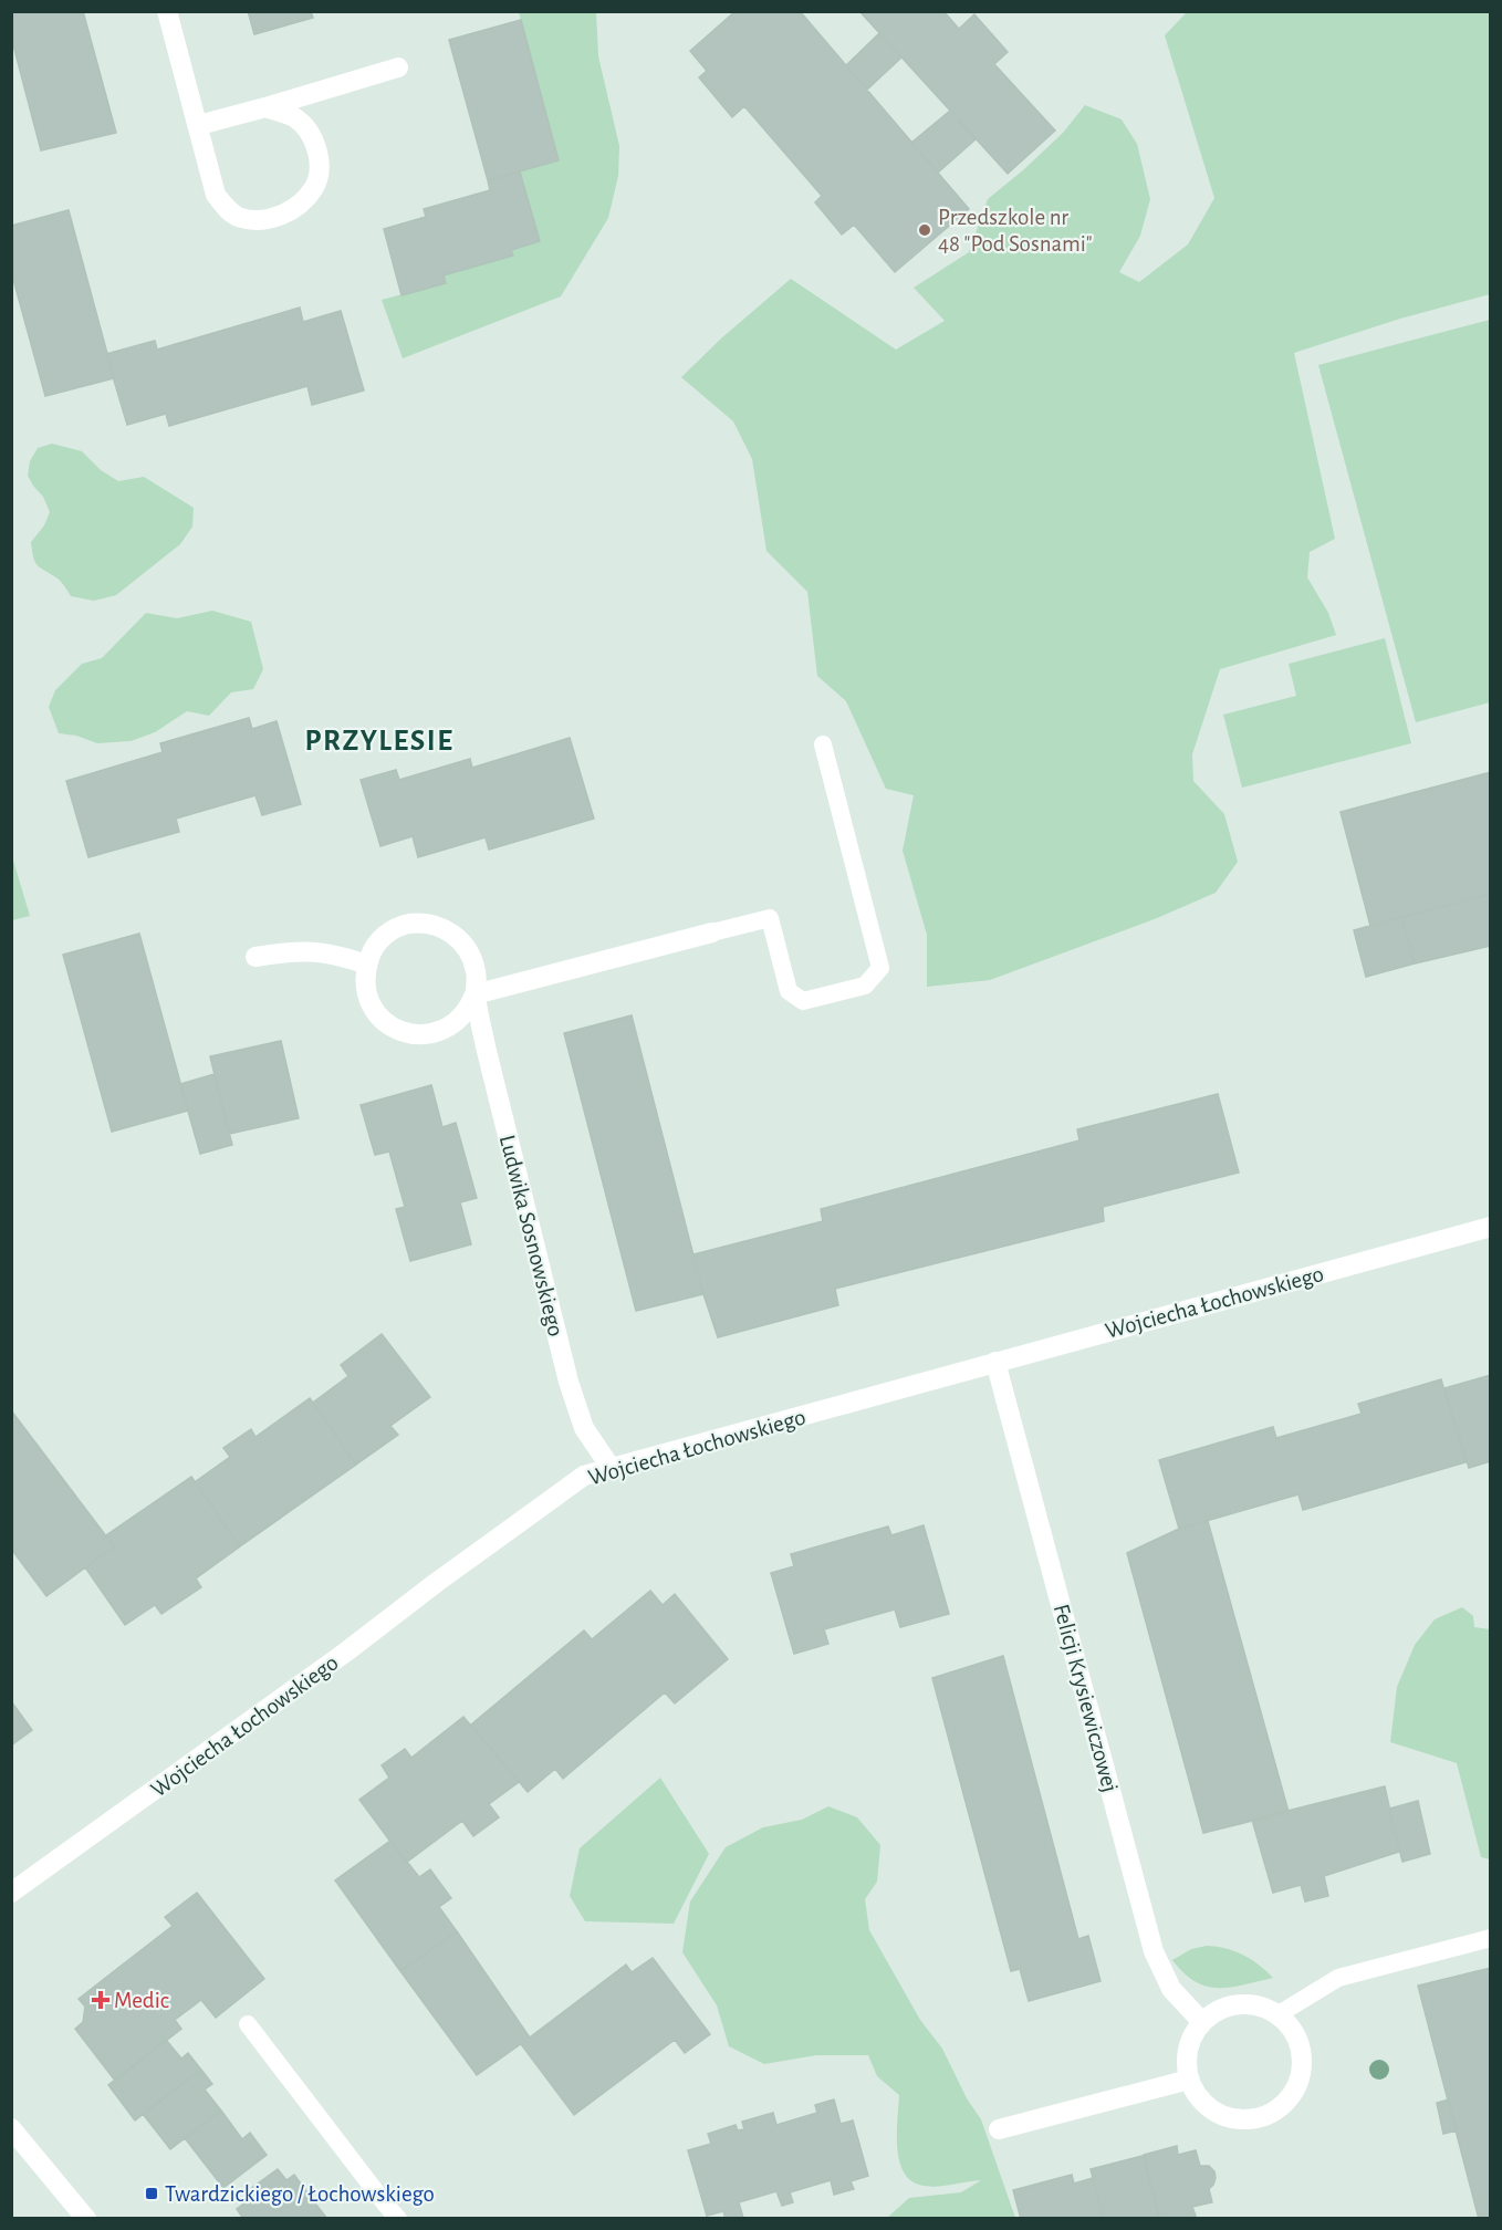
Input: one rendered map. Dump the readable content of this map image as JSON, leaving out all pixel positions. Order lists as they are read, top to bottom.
{
  "streets": {
    "street": ["Ludwika Sosnowskiego", "Wojciecha Łochowskiego", "Felicji Krysiewiczowej"]
  },
  "crossings": [
    ["Ludwika Sosnowskiego", "Wojciecha Łochowskiego"],
    ["Wojciecha Łochowskiego", "Felicji Krysiewiczowej"]
  ],
  "districts": ["PRZYLESIE"],
  "places": {
    "other": ["Przedszkole nr 48 \"Pod Sosnami\""],
    "health": ["Medic"],
    "transit": ["Twardzickiego / Łochowskiego"]
  }
}
